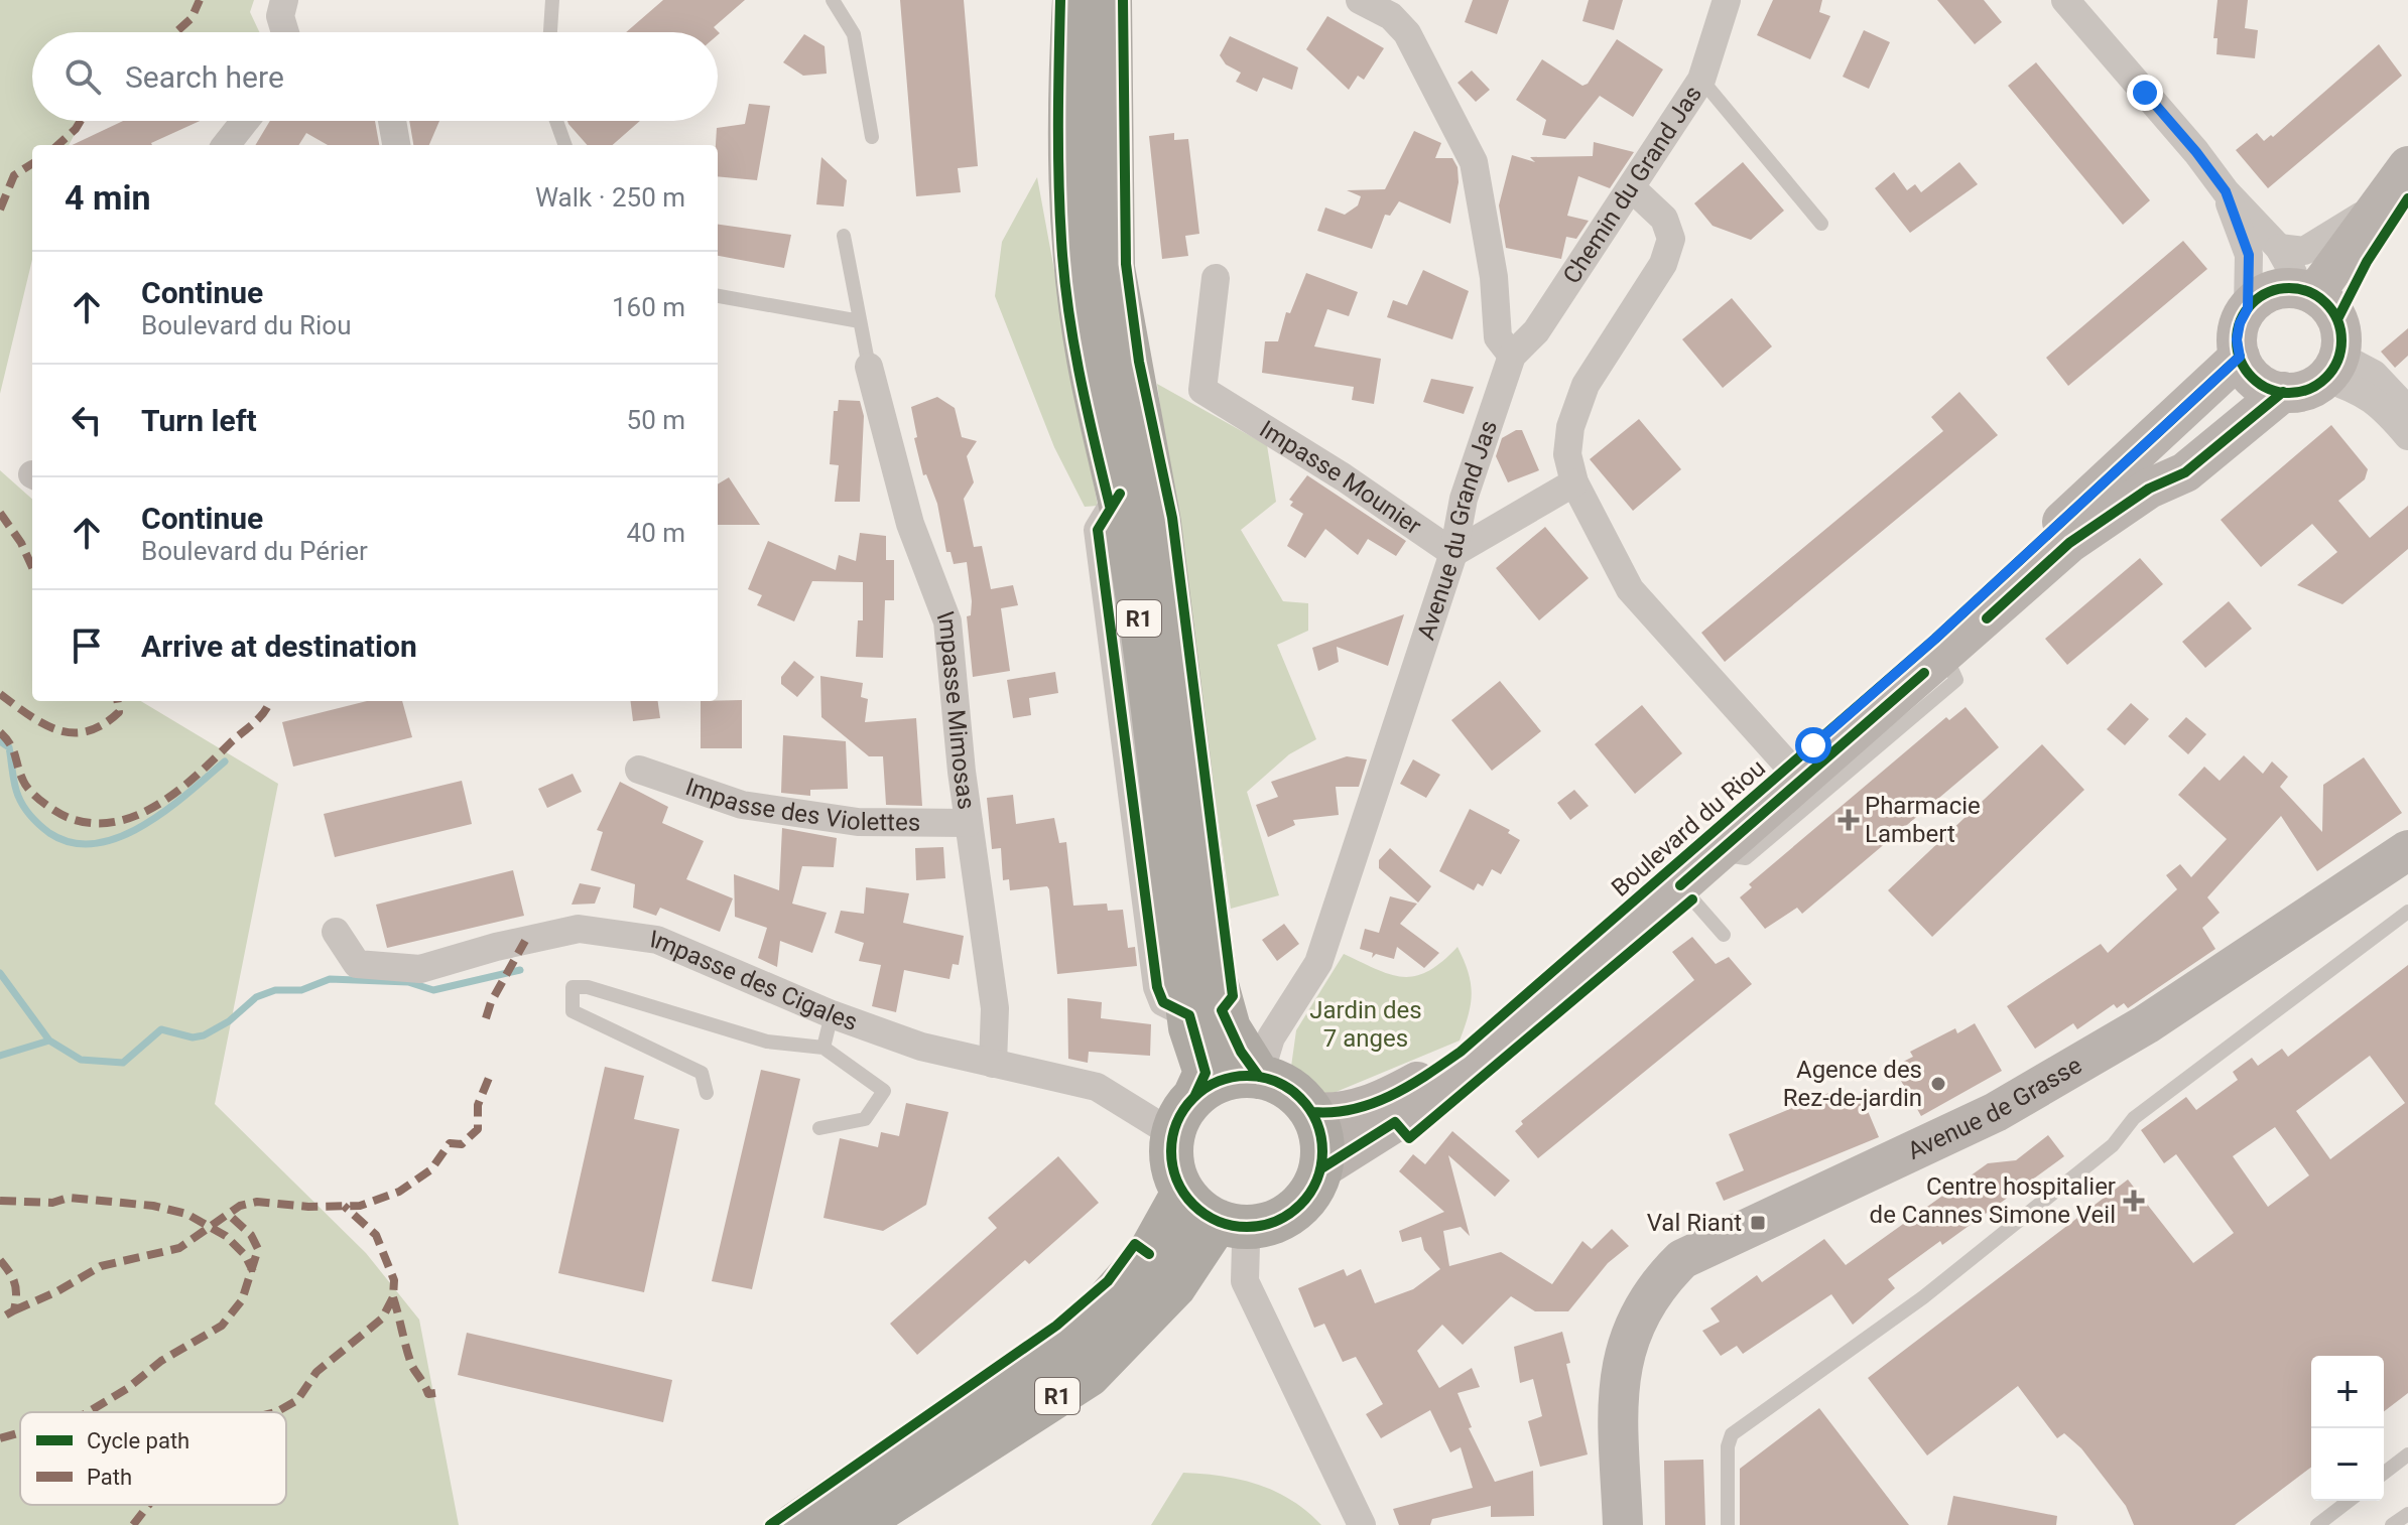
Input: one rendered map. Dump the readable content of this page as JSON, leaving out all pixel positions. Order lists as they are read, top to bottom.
{
  "streets": {
    "highway": ["R1"],
    "main road": ["Boulevard du Riou", "Avenue de Grasse"],
    "street": [
      "Chemin du Grand Jas",
      "Impasse Mounier",
      "Avenue du Grand Jas",
      "Impasse Mimosas",
      "Impasse des Violettes",
      "Impasse des Cigales"
    ]
  },
  "crossings": [
    ["Chemin du Grand Jas", "Avenue du Grand Jas"],
    ["Impasse Mounier", "Avenue du Grand Jas"],
    ["Avenue du Grand Jas", "R1"],
    ["Avenue du Grand Jas", "Boulevard du Riou"],
    ["Avenue du Grand Jas", "Impasse des Cigales"],
    ["R1", "Boulevard du Riou"],
    ["R1", "Impasse des Cigales"],
    ["Impasse Mimosas", "Impasse des Violettes"],
    ["Impasse Mimosas", "Impasse des Cigales"],
    ["Boulevard du Riou", "Impasse des Cigales"]
  ],
  "parks": ["Jardin des 7 anges"],
  "places": {
    "health": ["Pharmacie Lambert", "Centre hospitalier de Cannes Simone Veil"],
    "other": ["Agence des Rez-de-jardin"],
    "transit": ["Val Riant"]
  },
  "legend": ["Cycle path", "Path"],
  "page": {
    "search": "Search here",
    "heading": ["4 min", "Walk · 250 m"],
    "list": [
      ["Continue", "Boulevard du Riou", "160 m"],
      ["Turn left", "50 m"],
      ["Continue", "Boulevard du Périer", "40 m"],
      "Arrive at destination"
    ],
    "map_buttons": ["+", "−"]
  }
}
